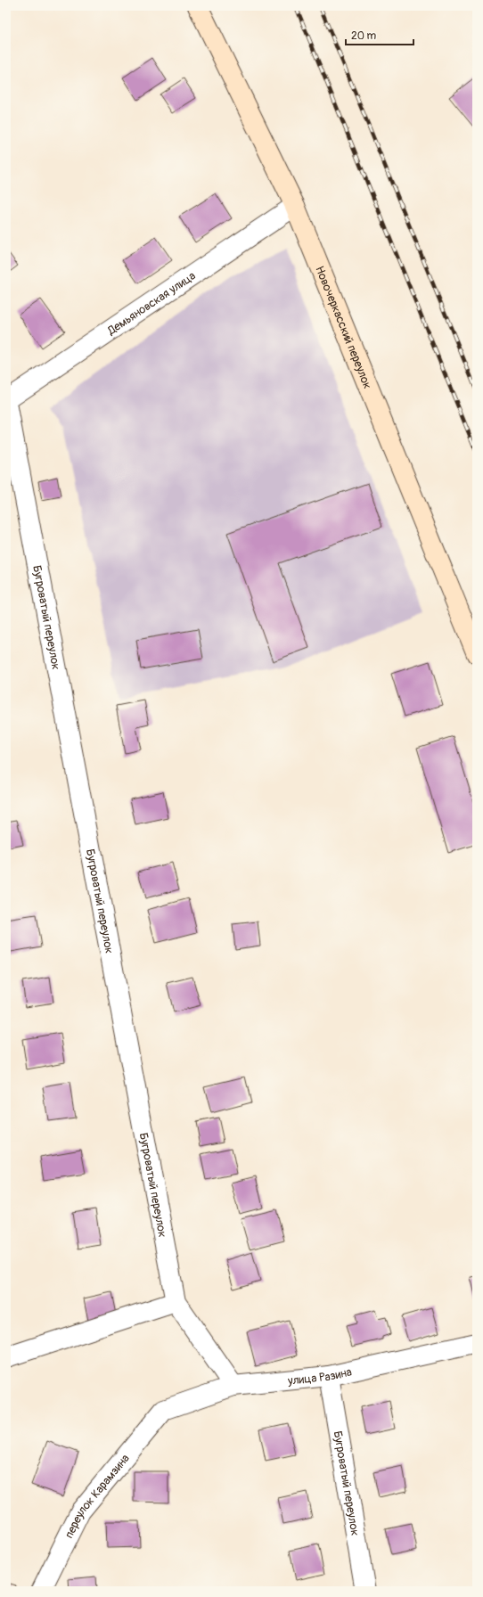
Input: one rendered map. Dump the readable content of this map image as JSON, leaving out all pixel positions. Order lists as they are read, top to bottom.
{
  "streets": {
    "main road": ["Новочеркасский переулок"],
    "street": [
      "Демьяновская улица",
      "Бугроватый переулок",
      "улица Разина",
      "переулок Карамзина"
    ]
  },
  "crossings": [
    ["Демьяновская улица", "Новочеркасский переулок"],
    ["Демьяновская улица", "Бугроватый переулок"],
    ["Бугроватый переулок", "улица Разина"],
    ["улица Разина", "переулок Карамзина"]
  ],
  "scale_bar": "20 m"
}
